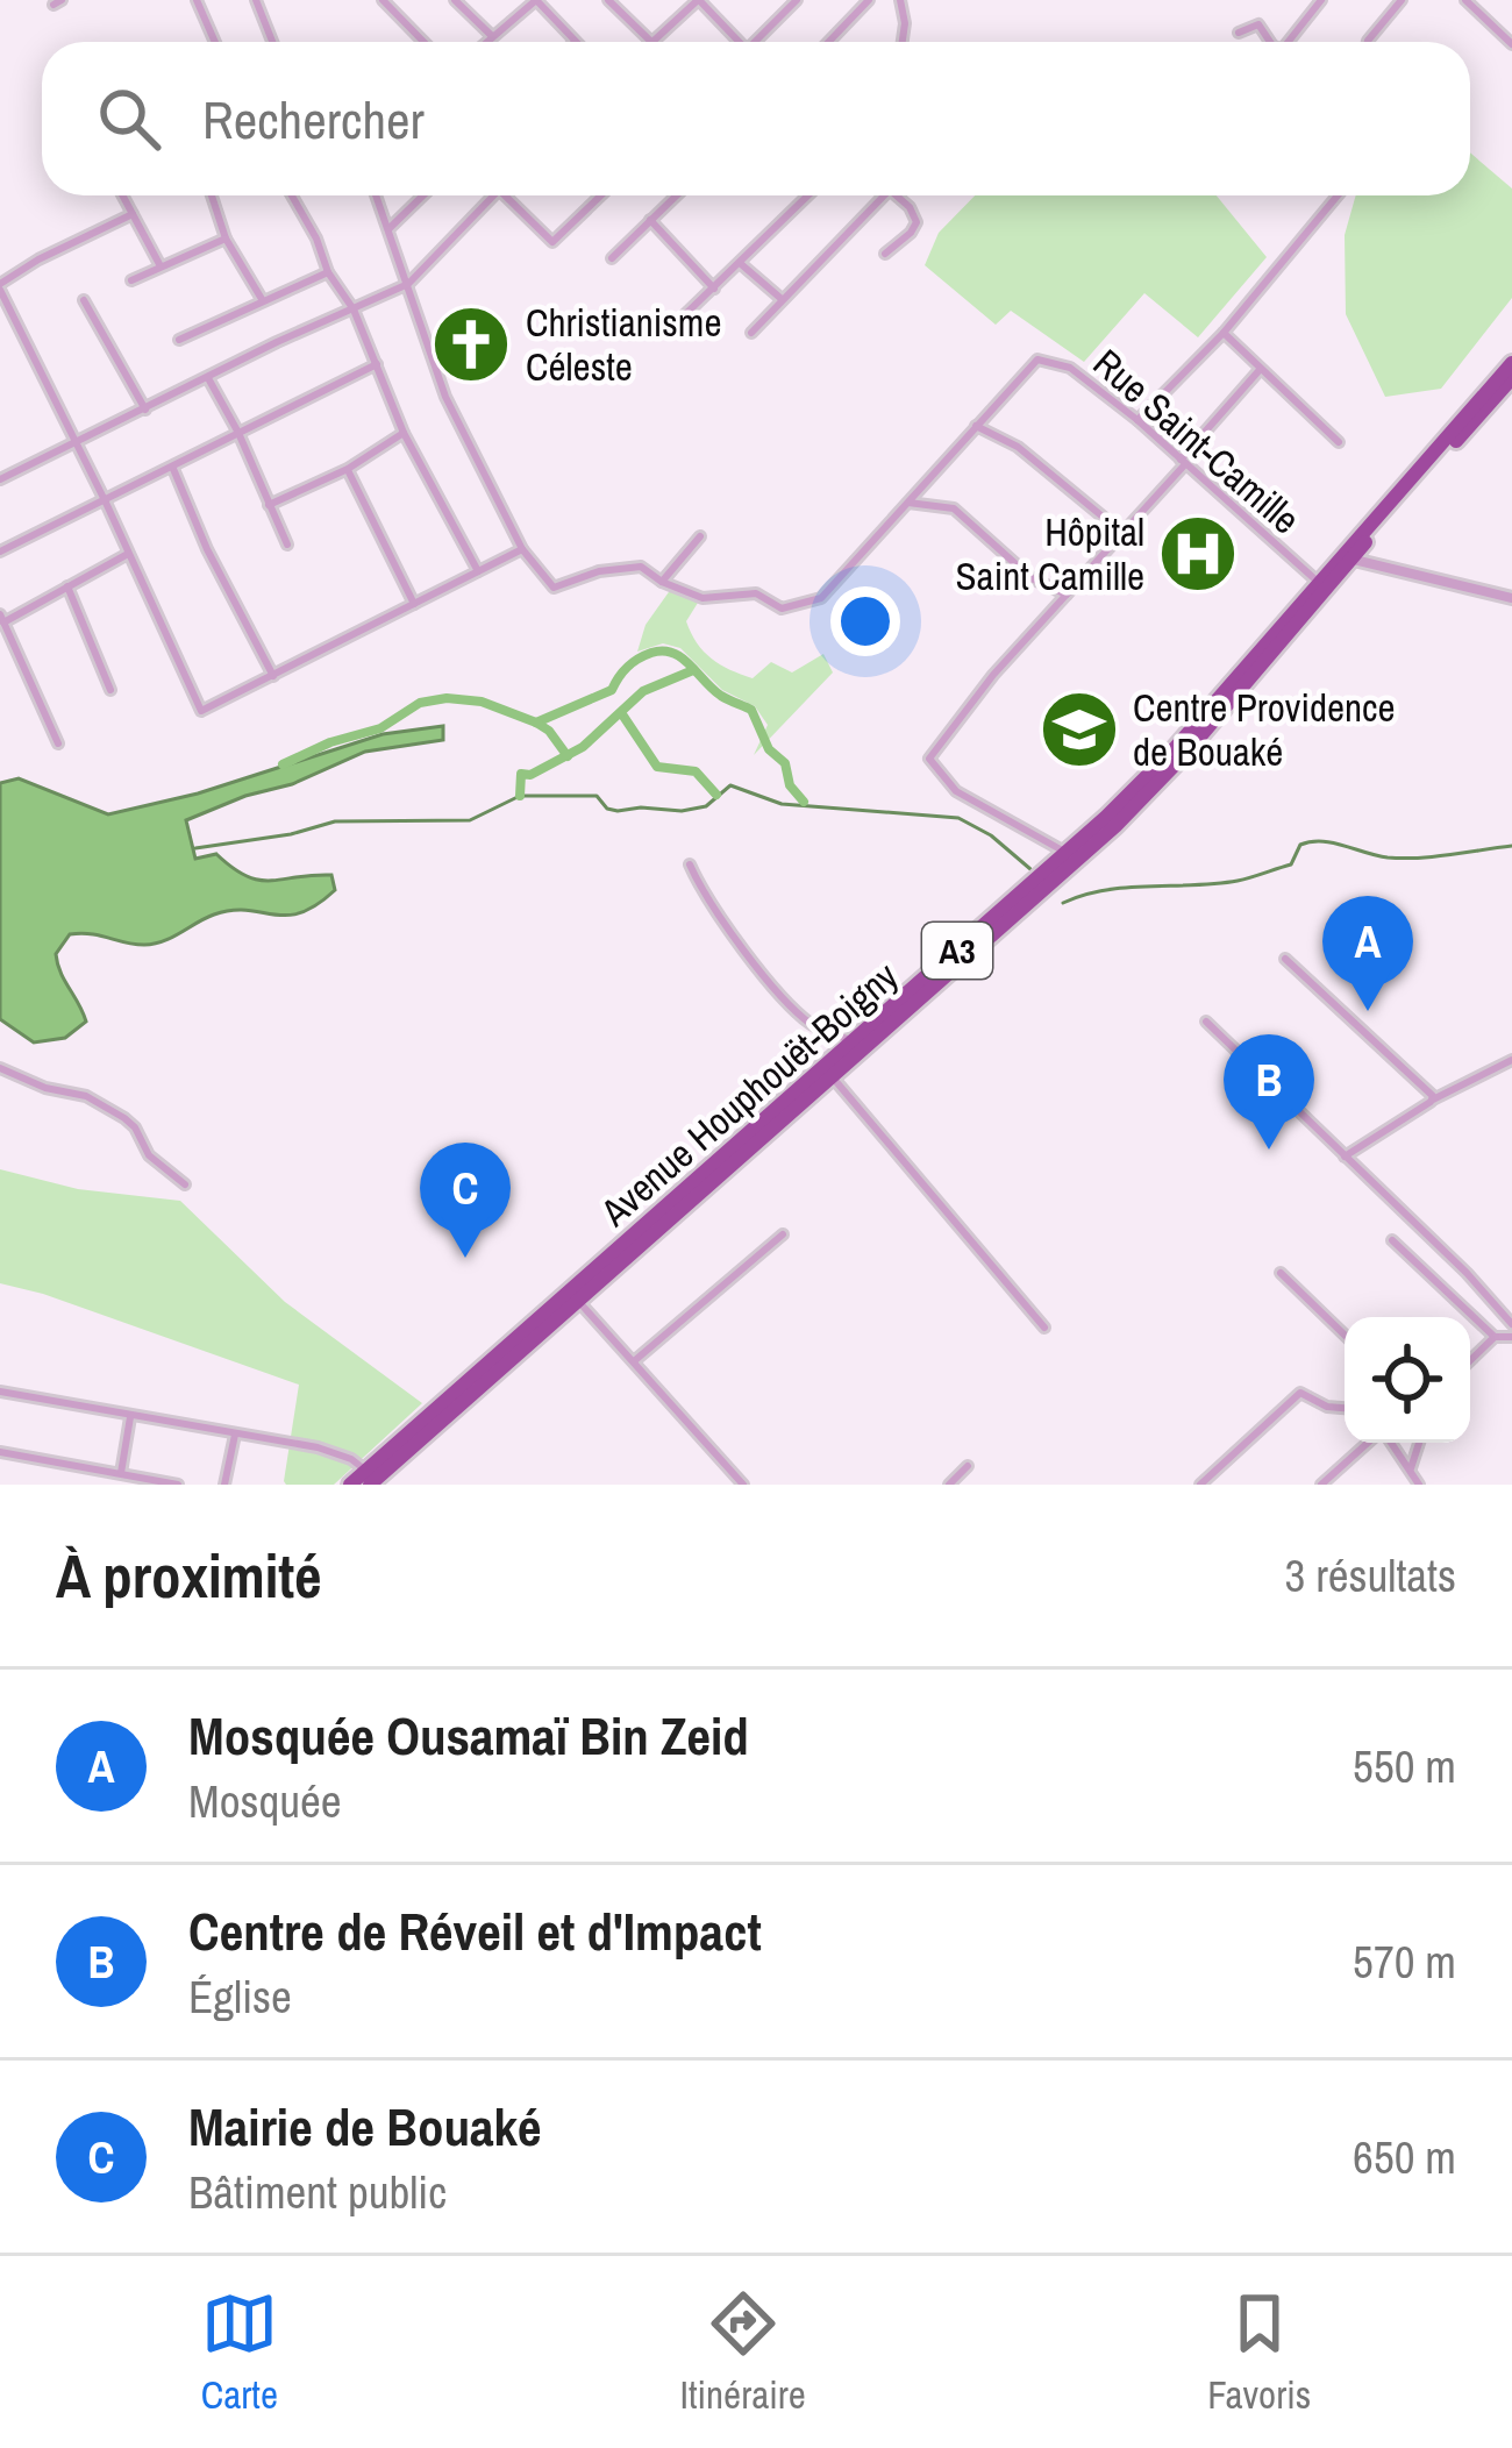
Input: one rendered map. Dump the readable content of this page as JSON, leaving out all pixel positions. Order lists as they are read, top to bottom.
{
  "streets": {
    "highway": ["A3", "Avenue Houphouët-Boigny"],
    "street": ["Rue Saint-Camille"]
  },
  "crossings": [
    ["Rue Saint-Camille", "Avenue Houphouët-Boigny"]
  ],
  "places": {
    "church": ["Christianisme Céleste"],
    "hospital": ["Hôpital Saint Camille"],
    "school or university": ["Centre Providence de Bouaké"]
  },
  "page": {
    "search": "Rechercher",
    "pins": ["A", "B", "C"],
    "heading": ["À proximité", "3 résultats"],
    "list": [
      {
        "mark": "A",
        "name": "Mosquée Ousamaï Bin Zeid",
        "note": "Mosquée",
        "value": "550 m"
      },
      {
        "mark": "B",
        "name": "Centre de Réveil et d'Impact",
        "note": "Église",
        "value": "570 m"
      },
      {
        "mark": "C",
        "name": "Mairie de Bouaké",
        "note": "Bâtiment public",
        "value": "650 m"
      }
    ],
    "nav": ["Carte", "Itinéraire", "Favoris"]
  }
}
